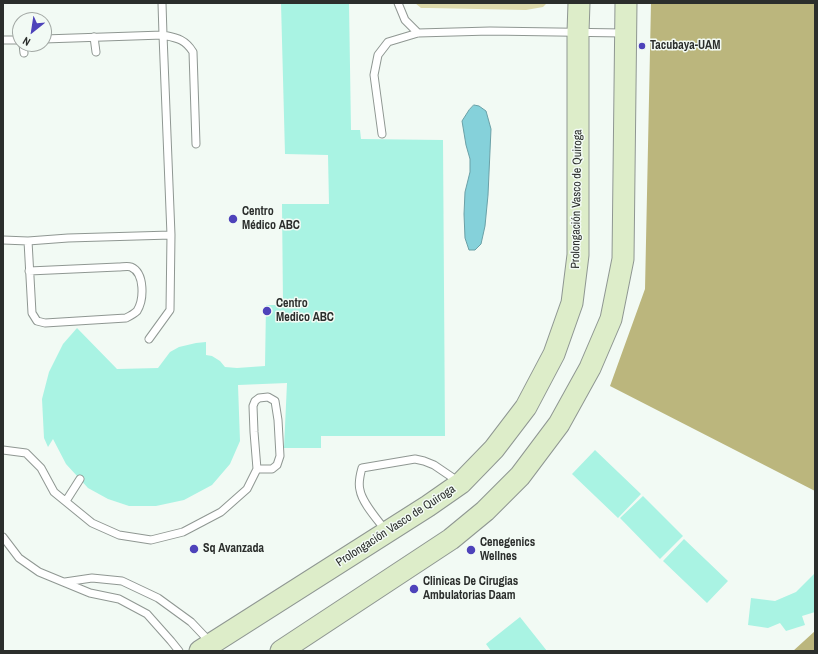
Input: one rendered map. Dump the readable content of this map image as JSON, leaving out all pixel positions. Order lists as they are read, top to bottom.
{
  "streets": {
    "street": ["Prolongación Vasco de Quiroga"]
  },
  "places": [
    "Tacubaya-UAM",
    "Centro Médico ABC",
    "Centro Medico ABC",
    "Sq Avanzada",
    "Cenegenics Wellnes",
    "Clinicas De Cirugias Ambulatorias Daam"
  ],
  "north": "bottom left"
}
